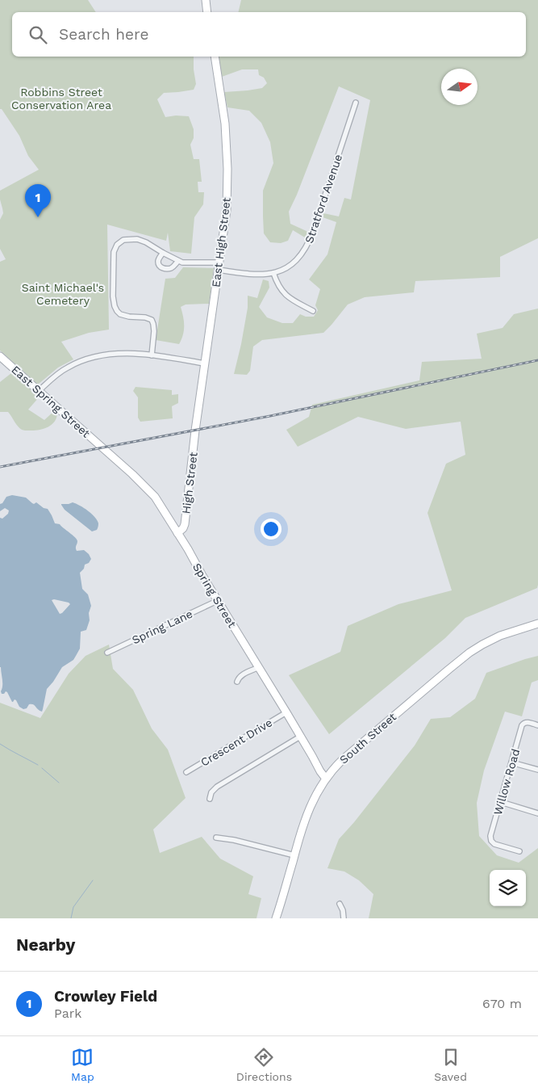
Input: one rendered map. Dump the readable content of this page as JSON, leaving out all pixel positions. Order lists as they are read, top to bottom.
{
  "streets": {
    "main road": [
      "East High Street",
      "East Spring Street",
      "High Street",
      "Spring Street",
      "South Street"
    ],
    "street": [
      "Stratford Avenue",
      "Spring Lane",
      "Crescent Drive",
      "Willow Road"
    ]
  },
  "crossings": [
    ["Stratford Avenue", "East High Street"],
    ["East High Street", "High Street"],
    ["East Spring Street", "Spring Street"],
    ["High Street", "Spring Street"],
    ["Spring Street", "Spring Lane"],
    ["Spring Street", "South Street"],
    ["Spring Street", "Crescent Drive"]
  ],
  "parks": ["Robbins Street Conservation Area", "Saint Michael's Cemetery"],
  "north": "right",
  "page": {
    "search": "Search here",
    "pins": "1",
    "heading": "Nearby",
    "list": [
      {
        "mark": "1",
        "name": "Crowley Field",
        "note": "Park",
        "value": "670 m"
      }
    ],
    "nav": ["Map", "Directions", "Saved"]
  }
}
